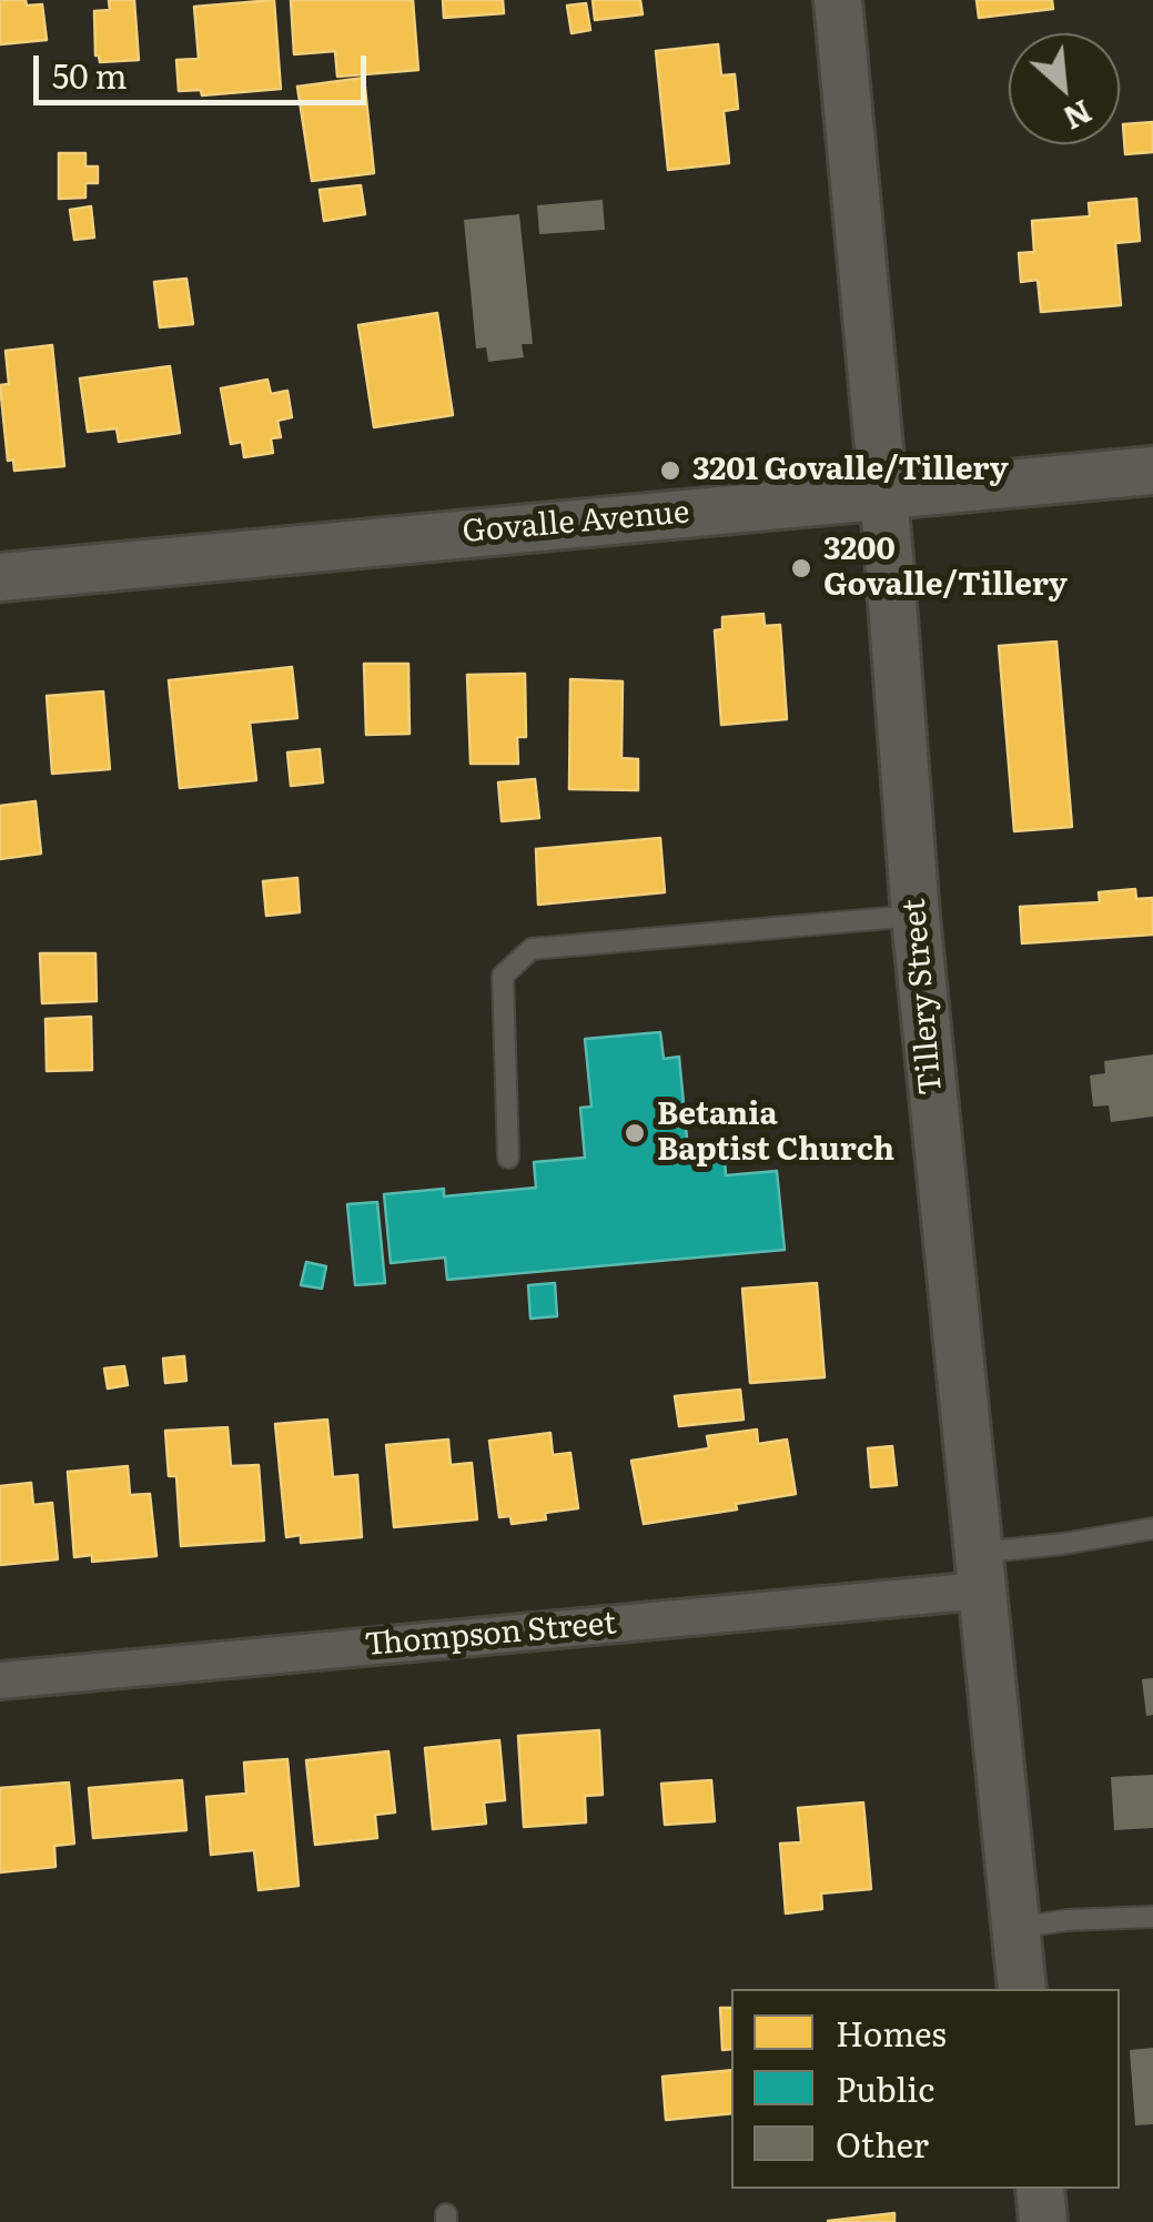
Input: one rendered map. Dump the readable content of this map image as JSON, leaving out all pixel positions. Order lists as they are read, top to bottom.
{
  "streets": {
    "street": ["Govalle Avenue", "Tillery Street", "Thompson Street"]
  },
  "crossings": [
    ["Govalle Avenue", "Tillery Street"],
    ["Tillery Street", "Thompson Street"]
  ],
  "places": ["3201 Govalle/Tillery", "3200 Govalle/Tillery", "Betania Baptist Church"],
  "legend": ["Homes", "Public", "Other"],
  "scale_bar": "50 m",
  "north": "bottom right"
}
